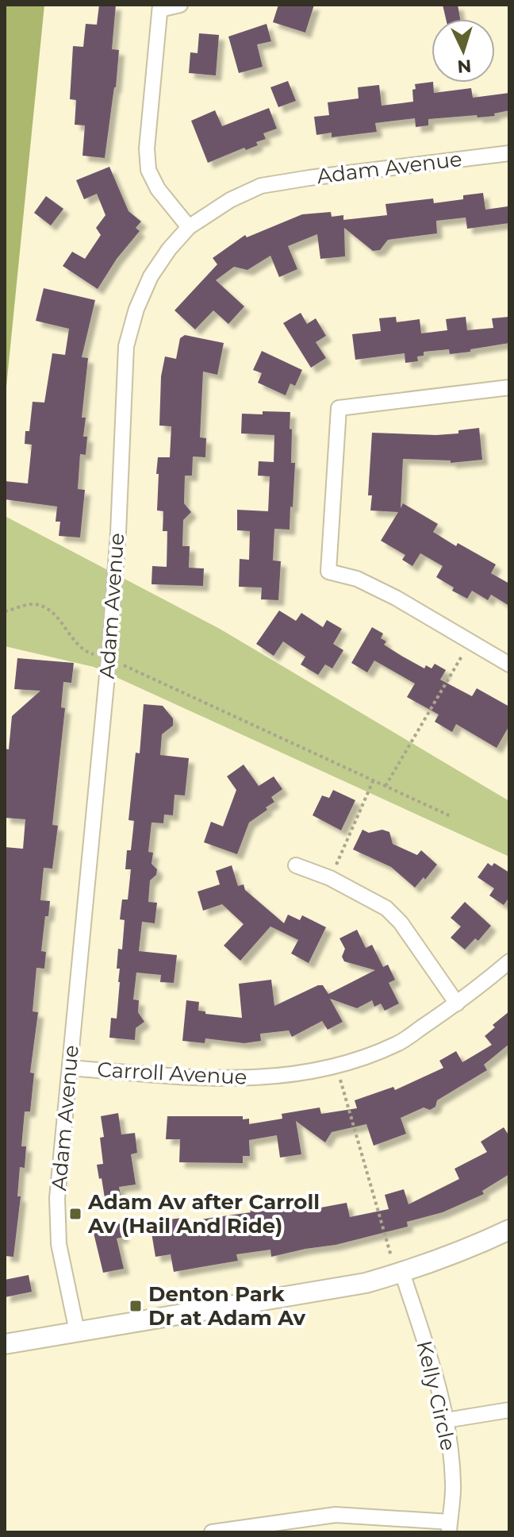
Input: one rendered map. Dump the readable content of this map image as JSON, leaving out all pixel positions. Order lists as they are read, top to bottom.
{
  "streets": {
    "street": ["Adam Avenue", "Carroll Avenue", "Kelly Circle"]
  },
  "crossings": [
    ["Adam Avenue", "Carroll Avenue"]
  ],
  "places": {
    "transit": ["Adam Av after Carroll Av (Hail And Ride)", "Denton Park Dr at Adam Av"]
  },
  "north": "bottom"
}
